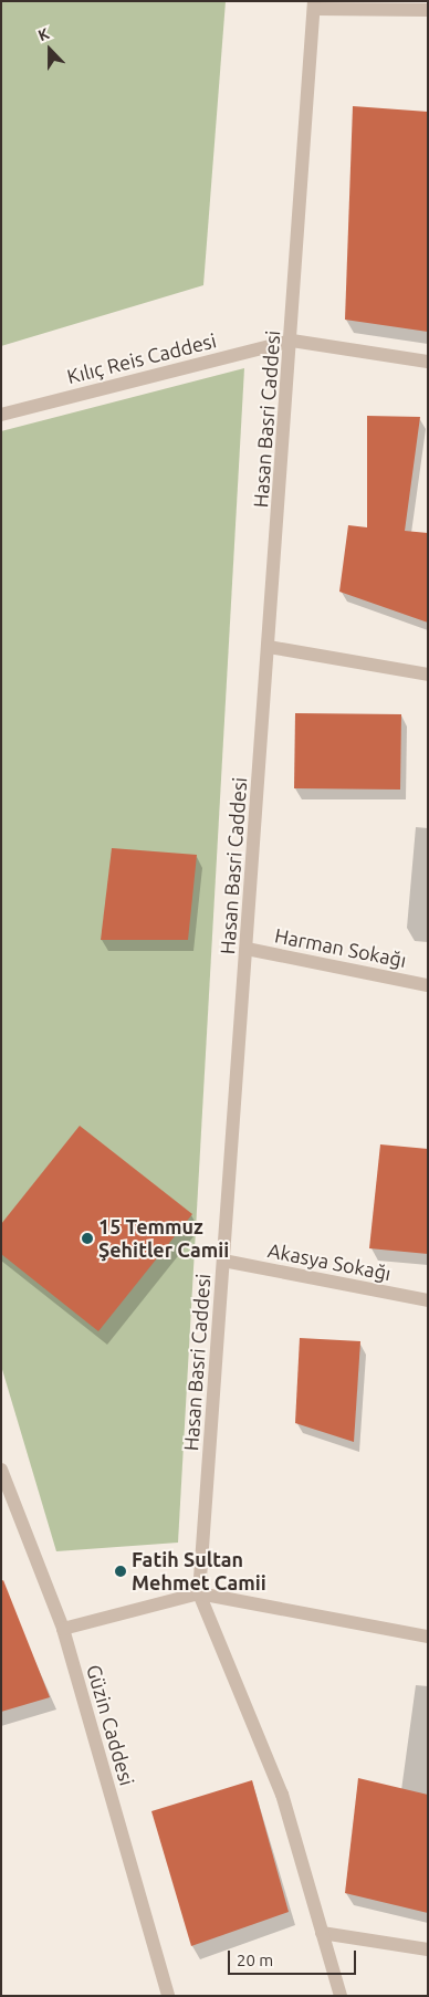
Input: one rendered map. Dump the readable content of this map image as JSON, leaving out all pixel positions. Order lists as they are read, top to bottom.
{
  "streets": {
    "street": [
      "Kılıç Reis Caddesi",
      "Hasan Basri Caddesi",
      "Harman Sokağı",
      "Akasya Sokağı",
      "Güzin Caddesi"
    ]
  },
  "crossings": [
    ["Kılıç Reis Caddesi", "Hasan Basri Caddesi"],
    ["Hasan Basri Caddesi", "Harman Sokağı"],
    ["Hasan Basri Caddesi", "Akasya Sokağı"]
  ],
  "places": ["15 Temmuz Şehitler Camii", "Fatih Sultan Mehmet Camii"],
  "scale_bar": "20 m",
  "north": "top"
}
